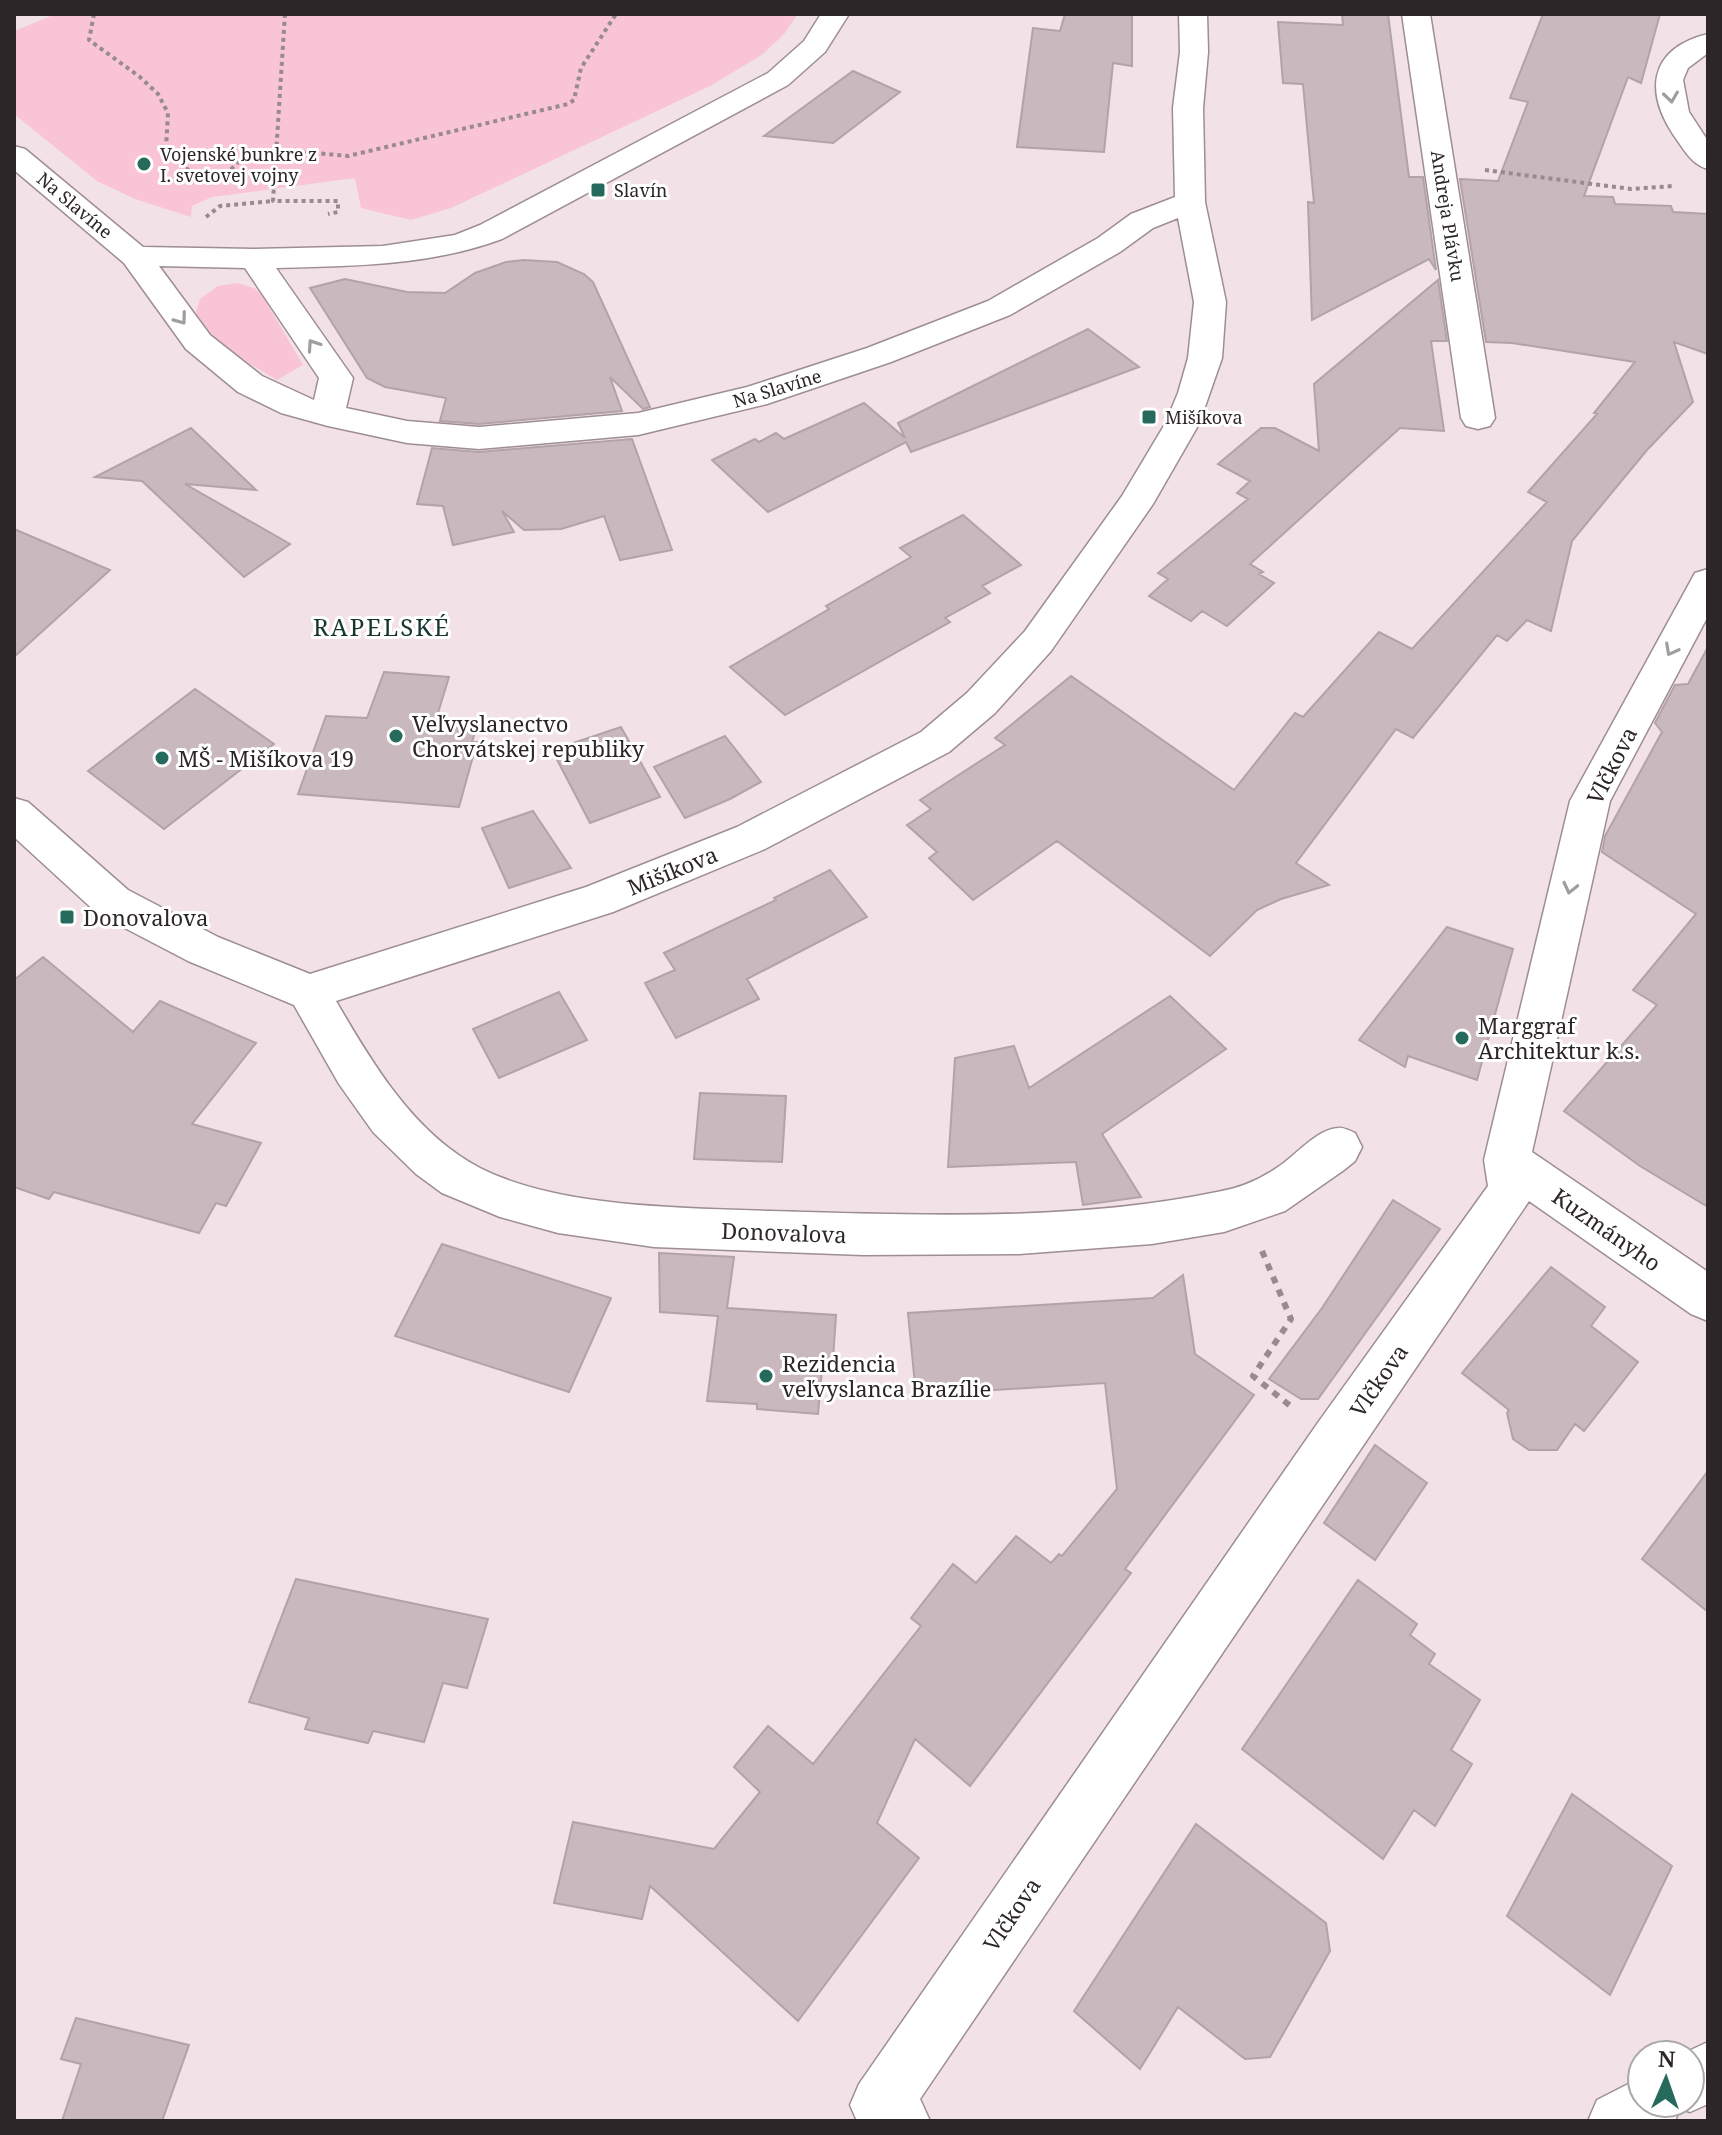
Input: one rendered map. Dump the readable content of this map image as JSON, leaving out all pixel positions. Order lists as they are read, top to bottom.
{
  "streets": {
    "street": [
      "Na Slavíne",
      "Andreja Plávku",
      "Vlčkova",
      "Mišíkova",
      "Kuzmányho",
      "Donovalova"
    ]
  },
  "crossings": [
    ["Na Slavíne", "Mišíkova"],
    ["Vlčkova", "Kuzmányho"],
    ["Mišíkova", "Donovalova"]
  ],
  "districts": ["RAPELSKÉ"],
  "places": {
    "other": [
      "Vojenské bunkre z I. svetovej vojny",
      "Veľvyslanectvo Chorvátskej republiky",
      "MŠ - Mišíkova 19",
      "Marggraf Architektur k.s.",
      "Rezidencia veľvyslanca Brazílie"
    ],
    "transit": ["Slavín", "Mišíkova", "Donovalova"]
  },
  "north": "top"
}
